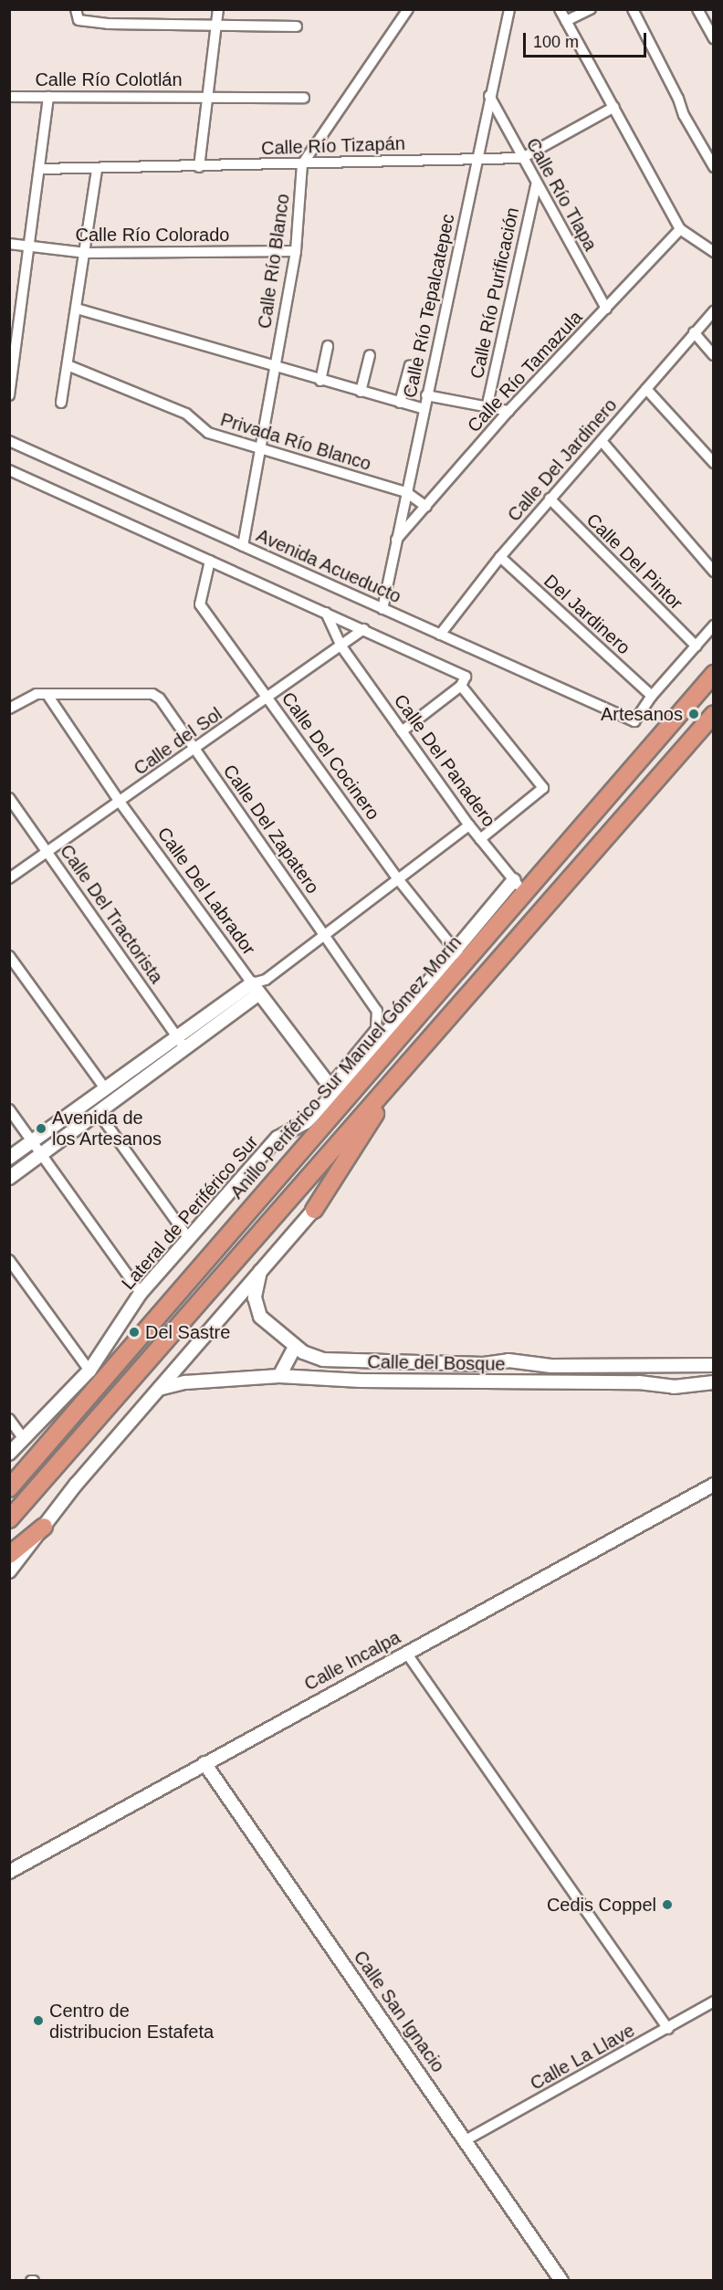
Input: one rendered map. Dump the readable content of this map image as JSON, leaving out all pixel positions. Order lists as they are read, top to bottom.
{
  "streets": {
    "highway": ["Anillo Periférico Sur Manuel Gómez Morín"],
    "street": [
      "Calle Río Colotlán",
      "Calle Río Tizapán",
      "Calle Río Tlapa",
      "Calle Río Colorado",
      "Calle Río Blanco",
      "Calle Río Purificación",
      "Calle Río Tepalcatepec",
      "Calle Río Tamazula",
      "Privada Río Blanco",
      "Calle Del Jardinero",
      "Calle Del Pintor",
      "Avenida Acueducto",
      "Del Jardinero",
      "Calle del Sol",
      "Calle Del Cocinero",
      "Calle Del Panadero",
      "Calle Del Zapatero",
      "Calle Del Labrador",
      "Calle Del Tractorista",
      "Lateral de Periférico Sur",
      "Calle del Bosque",
      "Calle Incalpa",
      "Calle San Ignacio",
      "Calle La Llave"
    ]
  },
  "crossings": [
    ["Calle Río Tizapán", "Calle Río Tlapa"],
    ["Calle Río Tizapán", "Calle Río Blanco"],
    ["Calle Río Tizapán", "Calle Río Tepalcatepec"],
    ["Calle Río Tlapa", "Calle Río Purificación"],
    ["Calle Río Tlapa", "Calle Río Tepalcatepec"],
    ["Calle Río Tlapa", "Calle Río Tamazula"],
    ["Calle Río Colorado", "Calle Río Blanco"],
    ["Calle Río Blanco", "Privada Río Blanco"],
    ["Calle Río Blanco", "Avenida Acueducto"],
    ["Calle Río Tepalcatepec", "Calle Río Tamazula"],
    ["Calle Río Tepalcatepec", "Privada Río Blanco"],
    ["Calle Río Tepalcatepec", "Avenida Acueducto"],
    ["Calle Río Tamazula", "Privada Río Blanco"],
    ["Calle Del Jardinero", "Calle Del Pintor"],
    ["Calle Del Jardinero", "Avenida Acueducto"],
    ["Calle Del Jardinero", "Del Jardinero"],
    ["Avenida Acueducto", "Del Jardinero"],
    ["Calle del Sol", "Calle Del Cocinero"],
    ["Calle del Sol", "Calle Del Panadero"],
    ["Calle del Sol", "Calle Del Zapatero"],
    ["Calle del Sol", "Calle Del Labrador"],
    ["Calle del Sol", "Calle Del Tractorista"],
    ["Calle Del Cocinero", "Anillo Periférico Sur Manuel Gómez Morín"],
    ["Calle Del Panadero", "Anillo Periférico Sur Manuel Gómez Morín"],
    ["Calle Del Zapatero", "Calle Del Labrador"],
    ["Calle Del Zapatero", "Anillo Periférico Sur Manuel Gómez Morín"],
    ["Calle Del Zapatero", "Lateral de Periférico Sur"],
    ["Calle Del Labrador", "Anillo Periférico Sur Manuel Gómez Morín"],
    ["Calle Del Labrador", "Lateral de Periférico Sur"],
    ["Anillo Periférico Sur Manuel Gómez Morín", "Lateral de Periférico Sur"],
    ["Calle Incalpa", "Calle San Ignacio"],
    ["Calle San Ignacio", "Calle La Llave"]
  ],
  "places": [
    "Artesanos",
    "Avenida de los Artesanos",
    "Del Sastre",
    "Cedis Coppel",
    "Centro de distribucion Estafeta"
  ],
  "scale_bar": "100 m"
}
